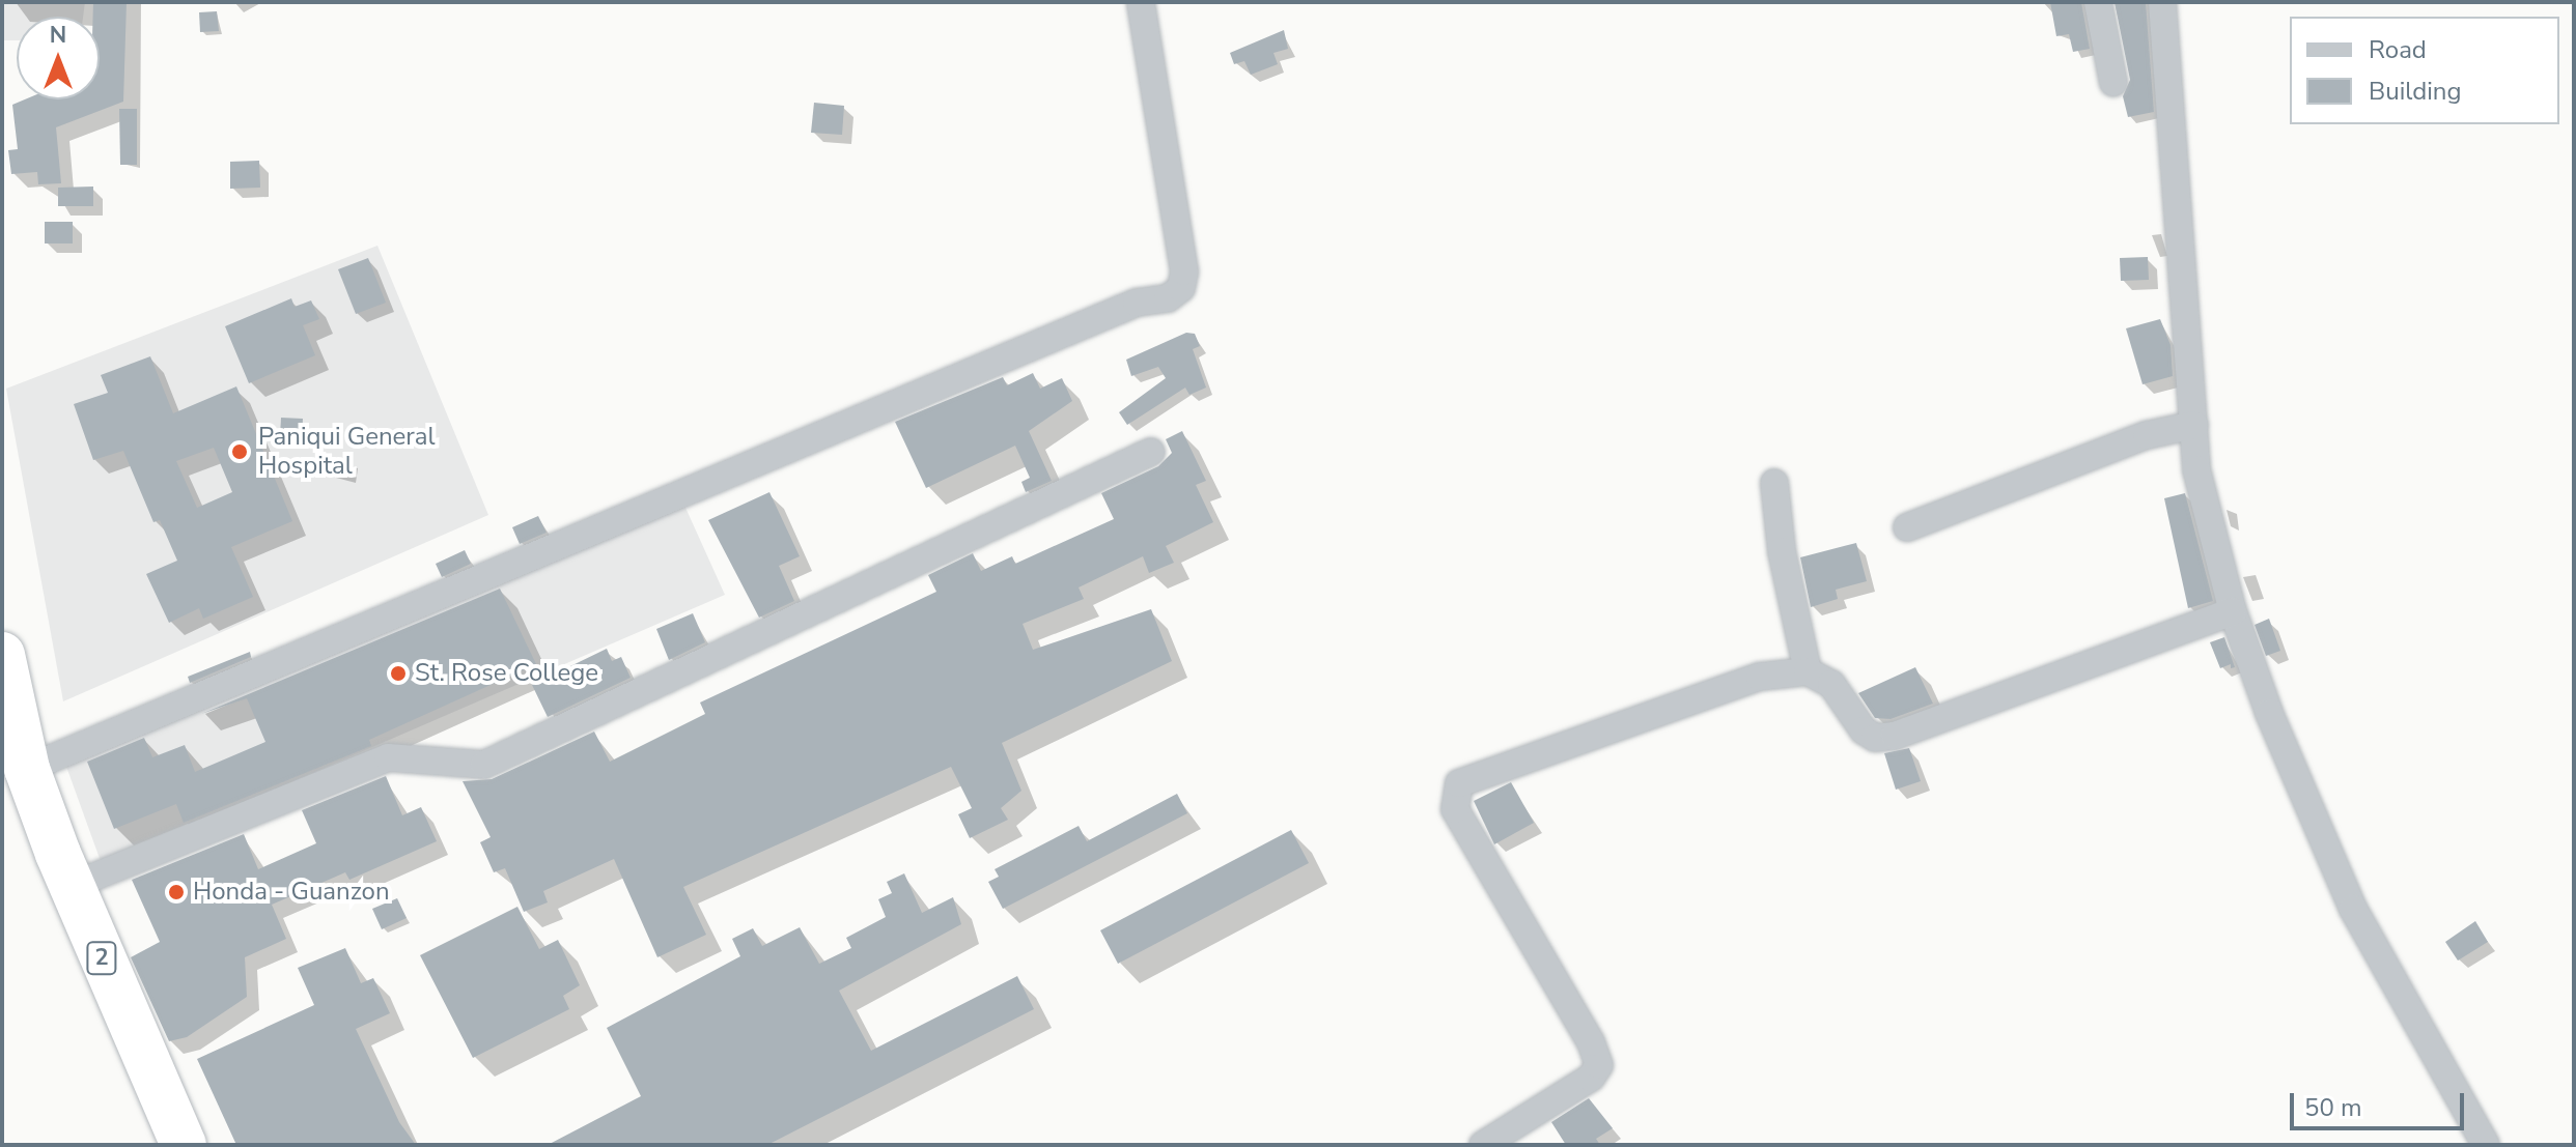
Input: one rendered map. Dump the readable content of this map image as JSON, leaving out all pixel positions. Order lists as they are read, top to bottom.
{
  "streets": {
    "highway": ["2"]
  },
  "places": ["Paniqui General Hospital", "St. Rose College", "Honda - Guanzon"],
  "legend": ["Road", "Building"],
  "scale_bar": "50 m",
  "north": "top"
}
